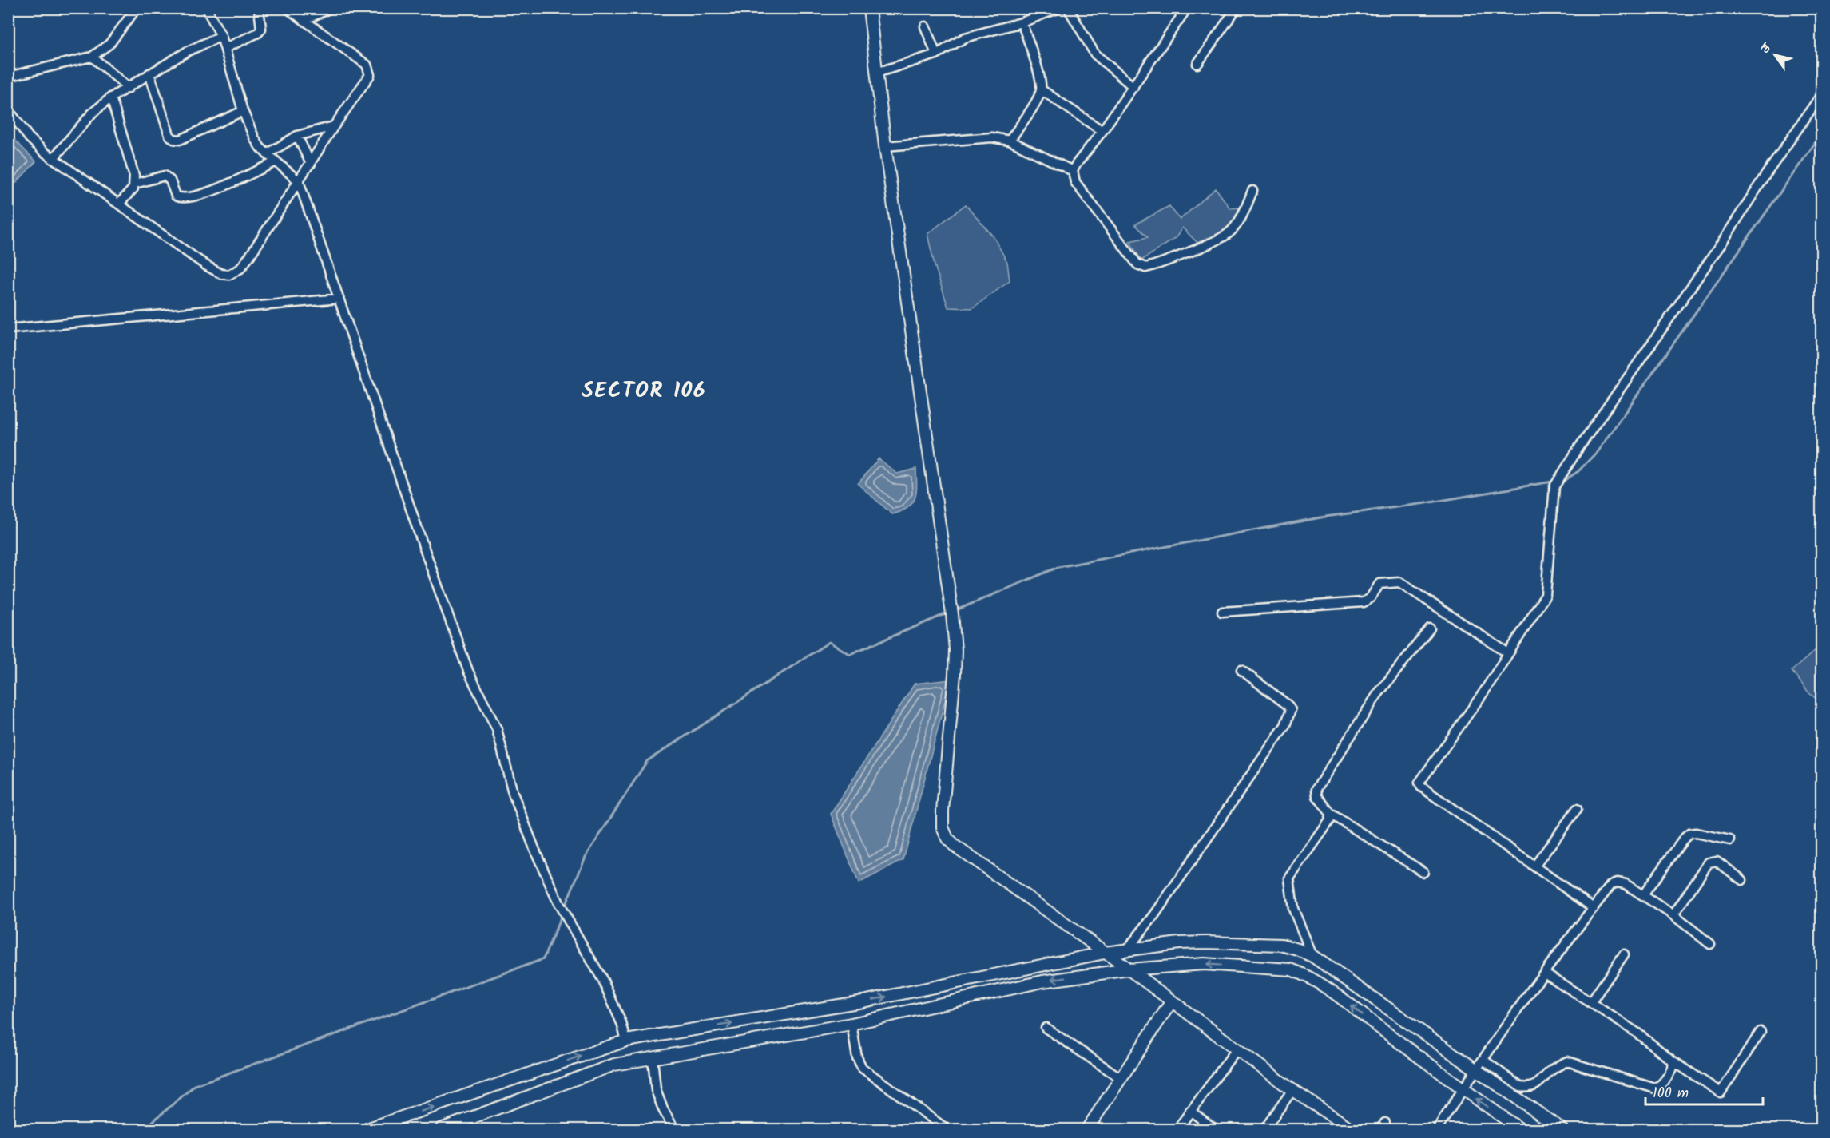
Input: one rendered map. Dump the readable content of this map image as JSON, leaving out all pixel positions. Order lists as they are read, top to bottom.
{
  "districts": ["SECTOR 106"],
  "scale_bar": "100 m",
  "north": "top left"
}
